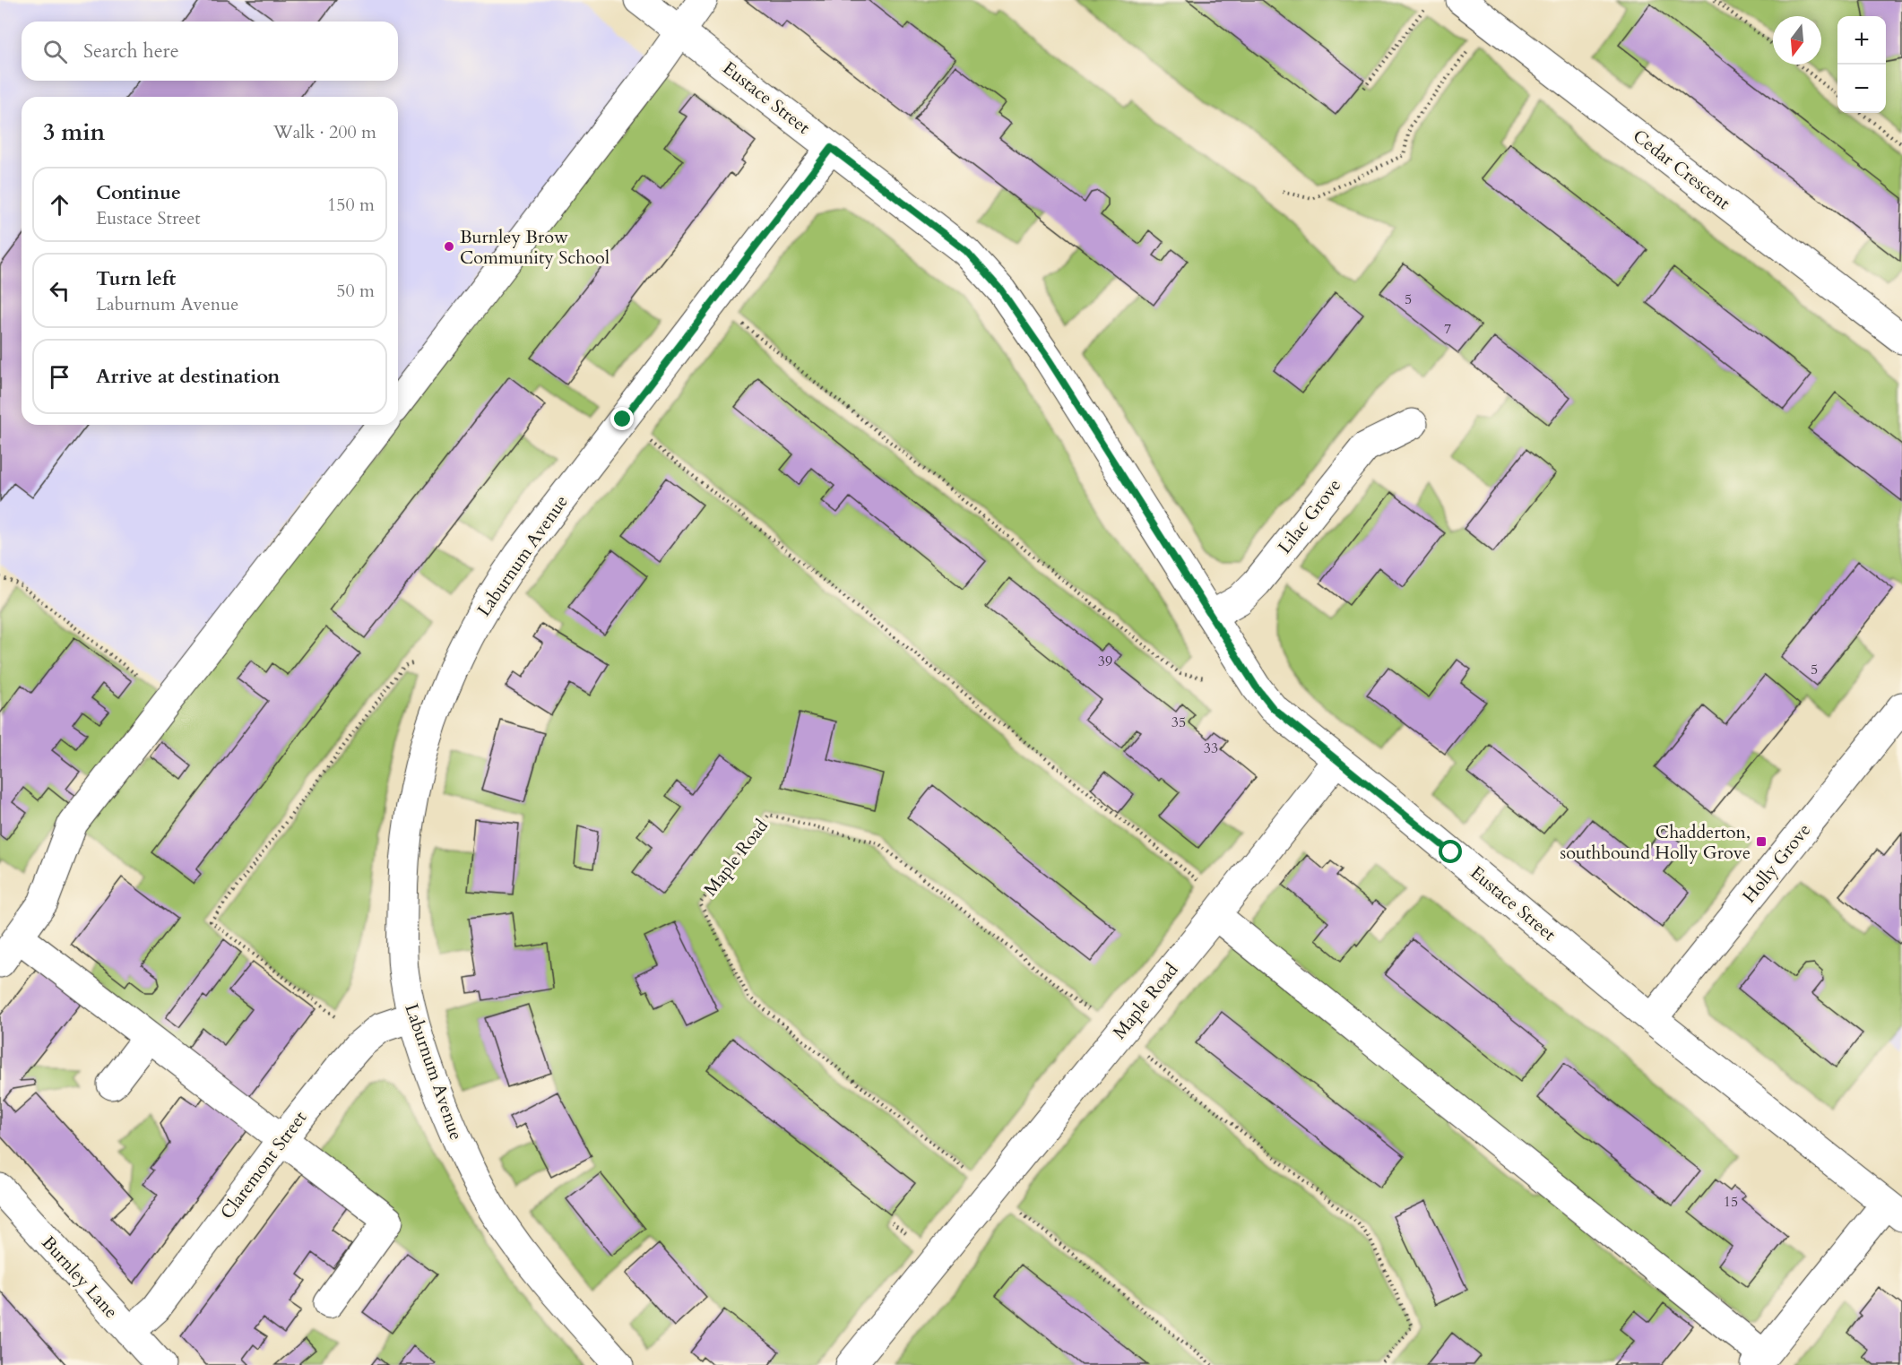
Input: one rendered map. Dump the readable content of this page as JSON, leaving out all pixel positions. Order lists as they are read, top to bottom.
{
  "streets": {
    "street": [
      "Eustace Street",
      "Cedar Crescent",
      "Lilac Grove",
      "Laburnum Avenue",
      "Maple Road",
      "Holly Grove",
      "Claremont Street",
      "Burnley Lane"
    ]
  },
  "crossings": [
    ["Eustace Street", "Lilac Grove"],
    ["Eustace Street", "Laburnum Avenue"],
    ["Eustace Street", "Maple Road"],
    ["Eustace Street", "Holly Grove"],
    ["Laburnum Avenue", "Claremont Street"],
    ["Claremont Street", "Burnley Lane"]
  ],
  "places": {
    "other": ["Burnley Brow Community School"],
    "transit": ["Chadderton, southbound Holly Grove"]
  },
  "house_numbers": [
    "5",
    "7",
    "39",
    "5",
    "35",
    "33",
    "15"
  ],
  "north": "bottom",
  "page": {
    "map_buttons": ["+", "−"],
    "search": "Search here",
    "heading": ["3 min", "Walk · 200 m"],
    "list": [
      ["Continue", "Eustace Street", "150 m"],
      ["Turn left", "Laburnum Avenue", "50 m"],
      "Arrive at destination"
    ]
  }
}
